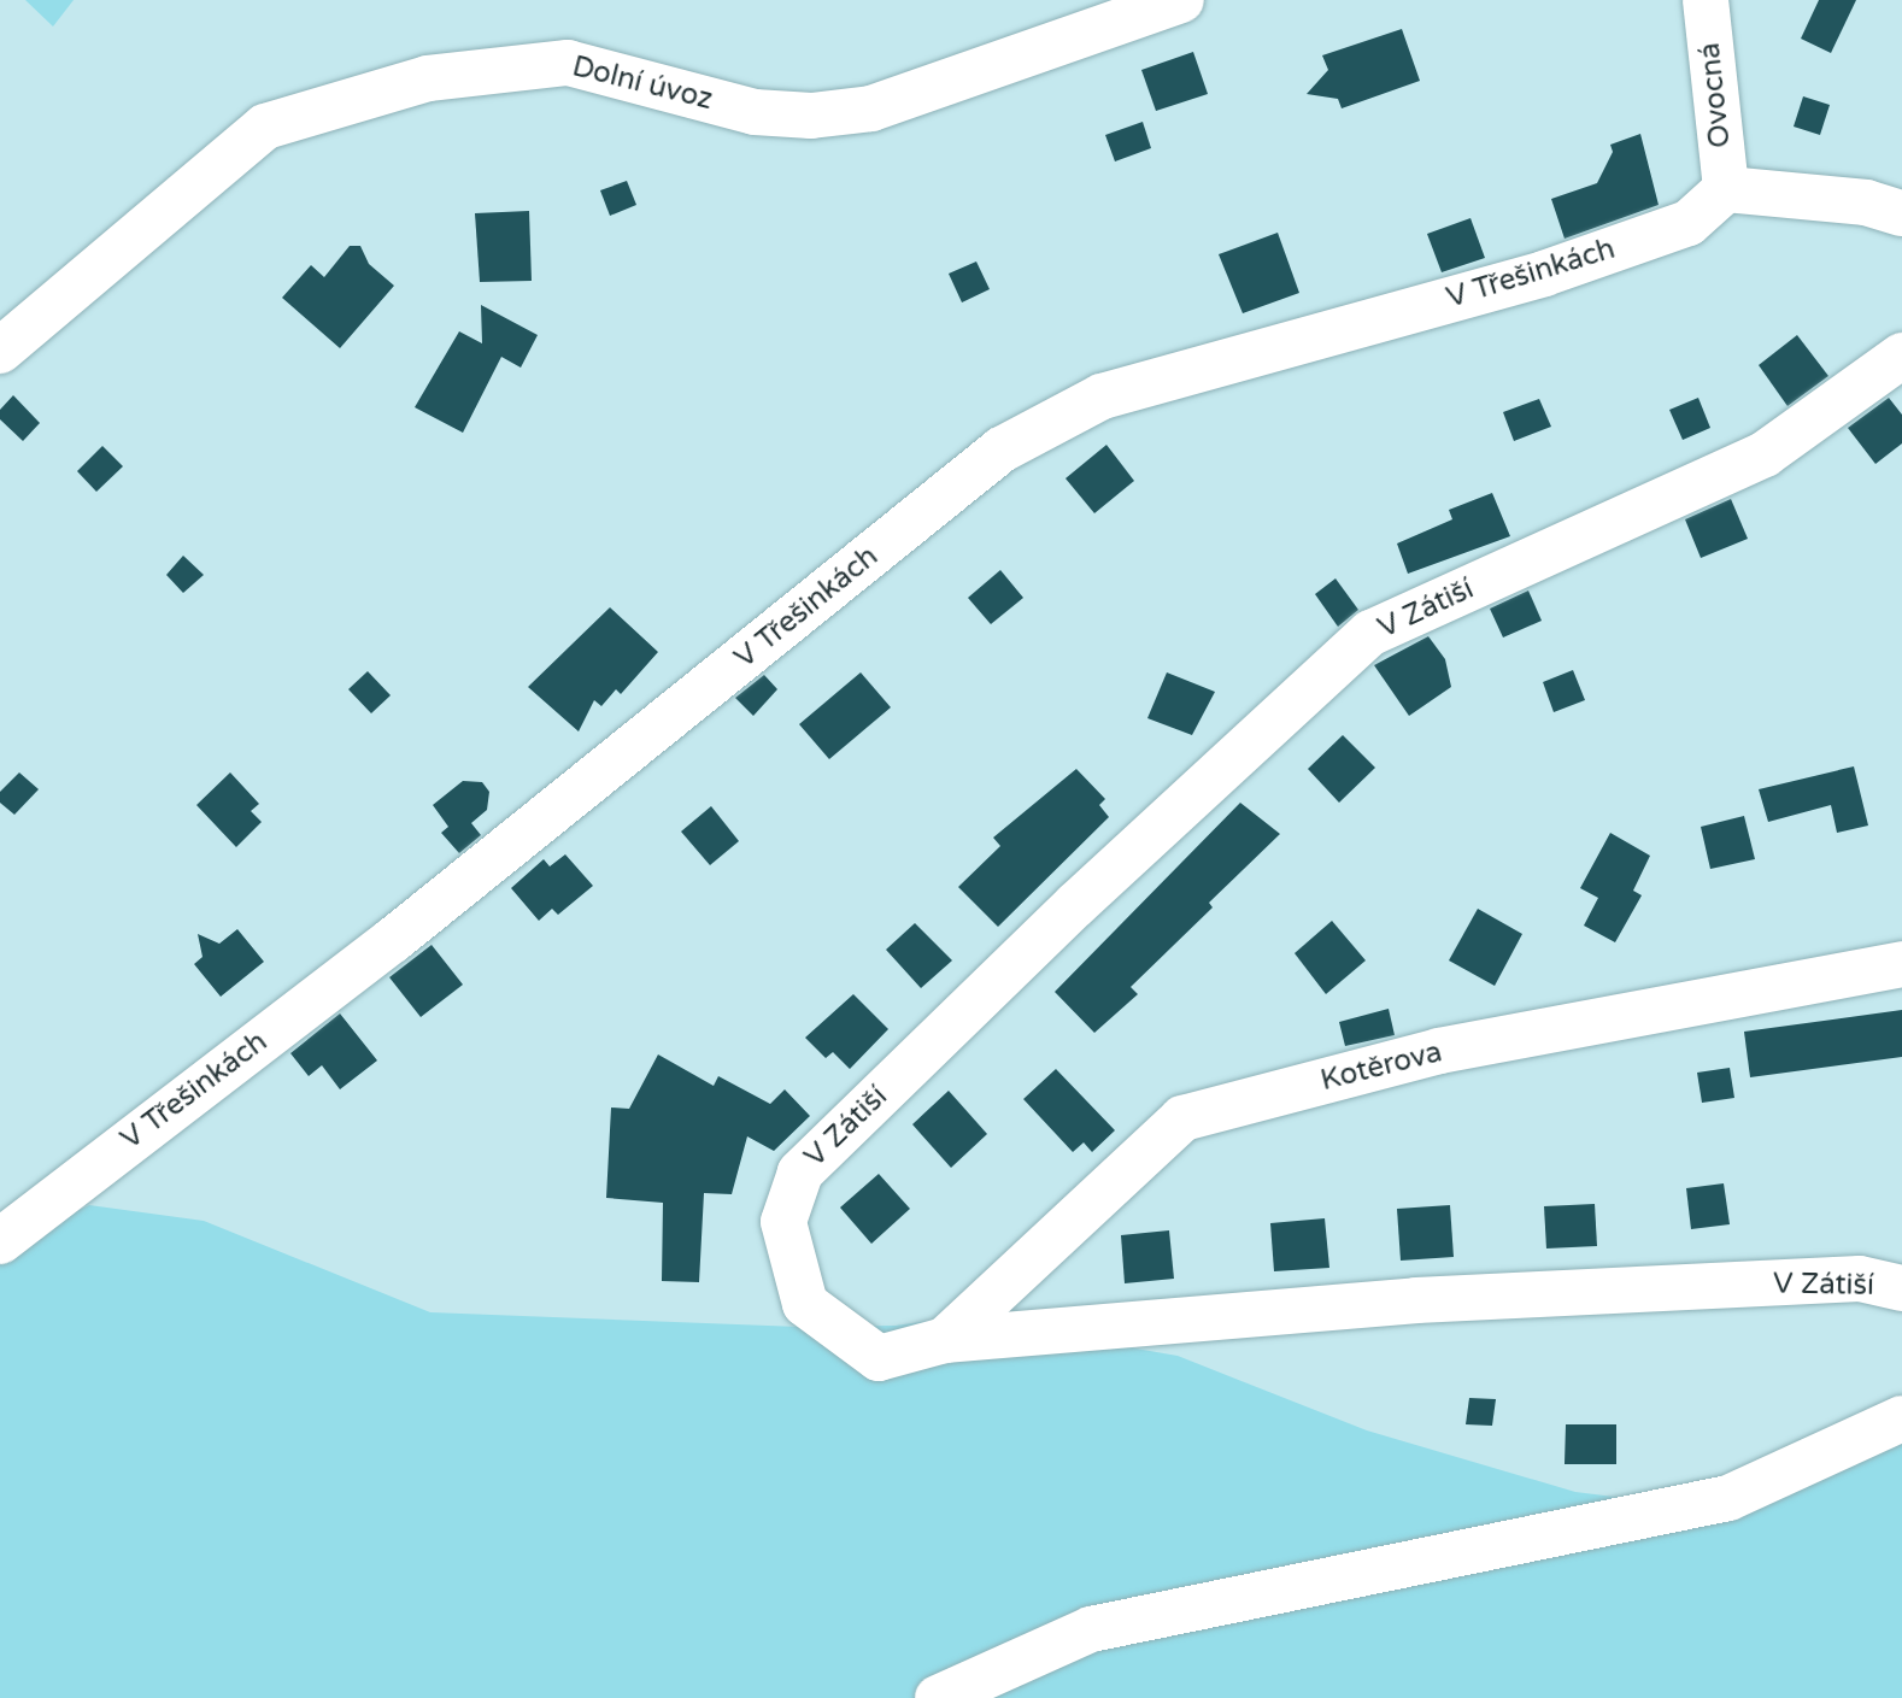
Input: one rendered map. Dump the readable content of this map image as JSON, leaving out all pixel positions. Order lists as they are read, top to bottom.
{
  "streets": {
    "street": [
      "Dolní úvoz",
      "Ovocná",
      "V Třešinkách",
      "V Zátiší",
      "Kotěrova"
    ]
  },
  "crossings": [
    ["Ovocná", "V Třešinkách"],
    ["V Zátiší", "Kotěrova"]
  ]
}
